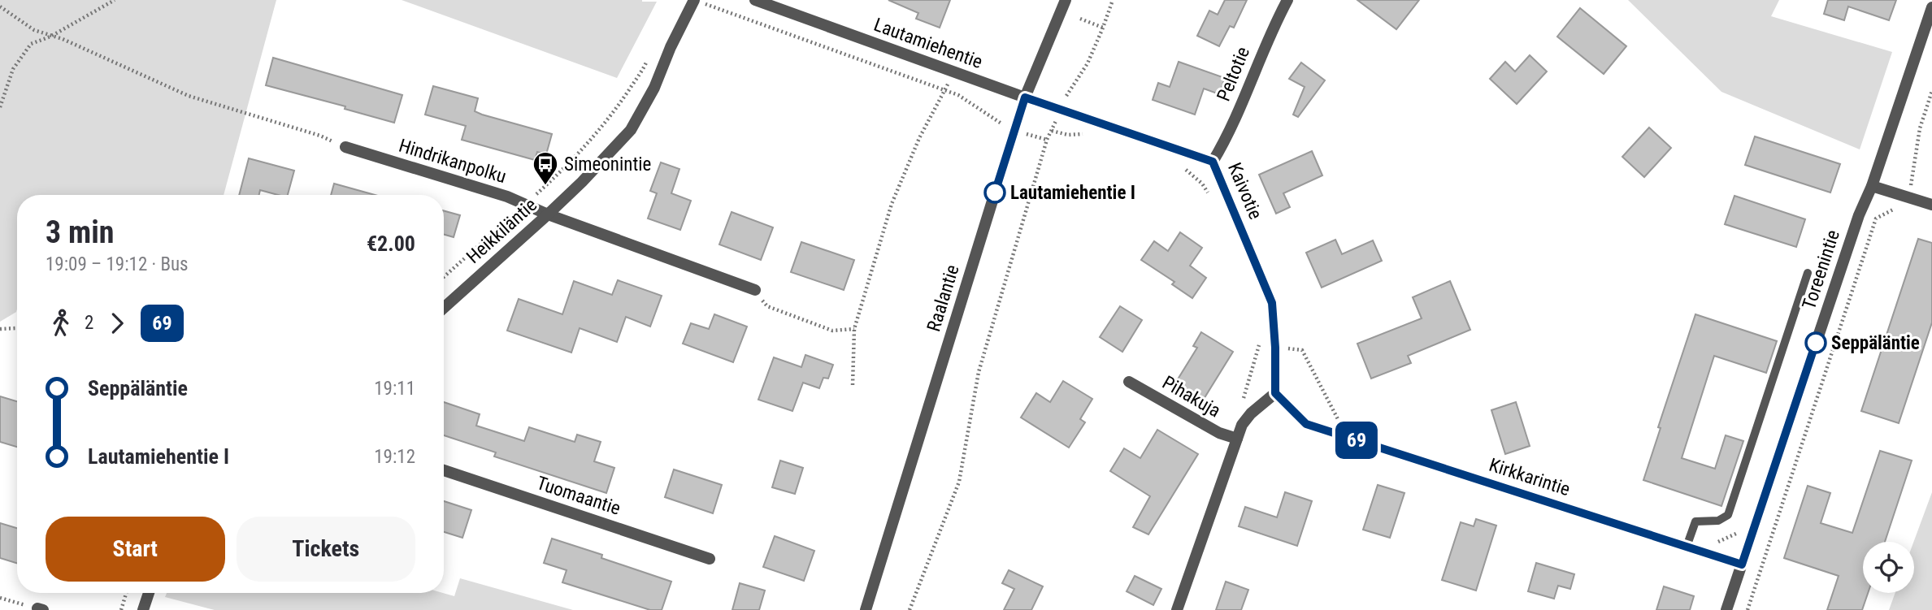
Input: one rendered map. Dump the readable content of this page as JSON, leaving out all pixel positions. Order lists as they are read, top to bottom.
{
  "streets": {
    "street": [
      "Lautamiehentie",
      "Peltotie",
      "Hindrikanpolku",
      "Kaivotie",
      "Heikkiläntie",
      "Toreenintie",
      "Raalantie",
      "Pihakuja",
      "Kirkkarintie",
      "Tuomaantie"
    ]
  },
  "crossings": [
    ["Lautamiehentie", "Kaivotie"],
    ["Lautamiehentie", "Raalantie"],
    ["Peltotie", "Kaivotie"],
    ["Hindrikanpolku", "Heikkiläntie"],
    ["Kaivotie", "Raalantie"],
    ["Kaivotie", "Kirkkarintie"],
    ["Toreenintie", "Kirkkarintie"]
  ],
  "places": {
    "bus stop": ["Simeonintie"],
    "other": ["Lautamiehentie I", "Seppäläntie"]
  },
  "lines": ["bus line 69"],
  "page": {
    "on_map": "69",
    "heading": ["3 min", "19:09 – 19:12 · Bus", "€2.00"],
    "legs": ["2", "69"],
    "list": [
      {
        "name": "Seppäläntie",
        "value": "19:11"
      },
      {
        "name": "Lautamiehentie I",
        "value": "19:12"
      }
    ],
    "buttons": ["Start", "Tickets"]
  }
}
